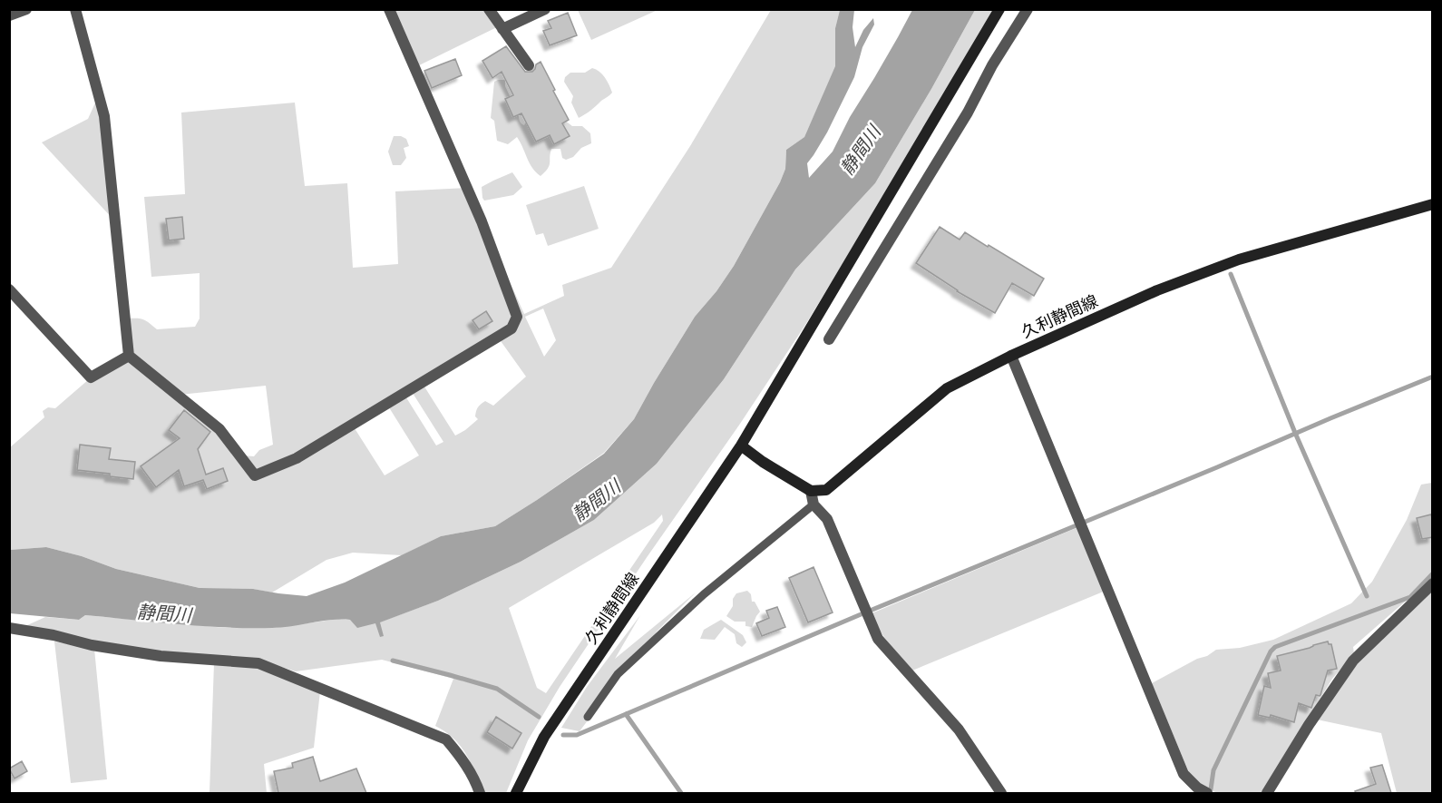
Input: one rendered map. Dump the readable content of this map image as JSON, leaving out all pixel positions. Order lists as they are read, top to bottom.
{
  "streets": {
    "main road": ["久利静間線"]
  },
  "water": ["静間川"]
}
